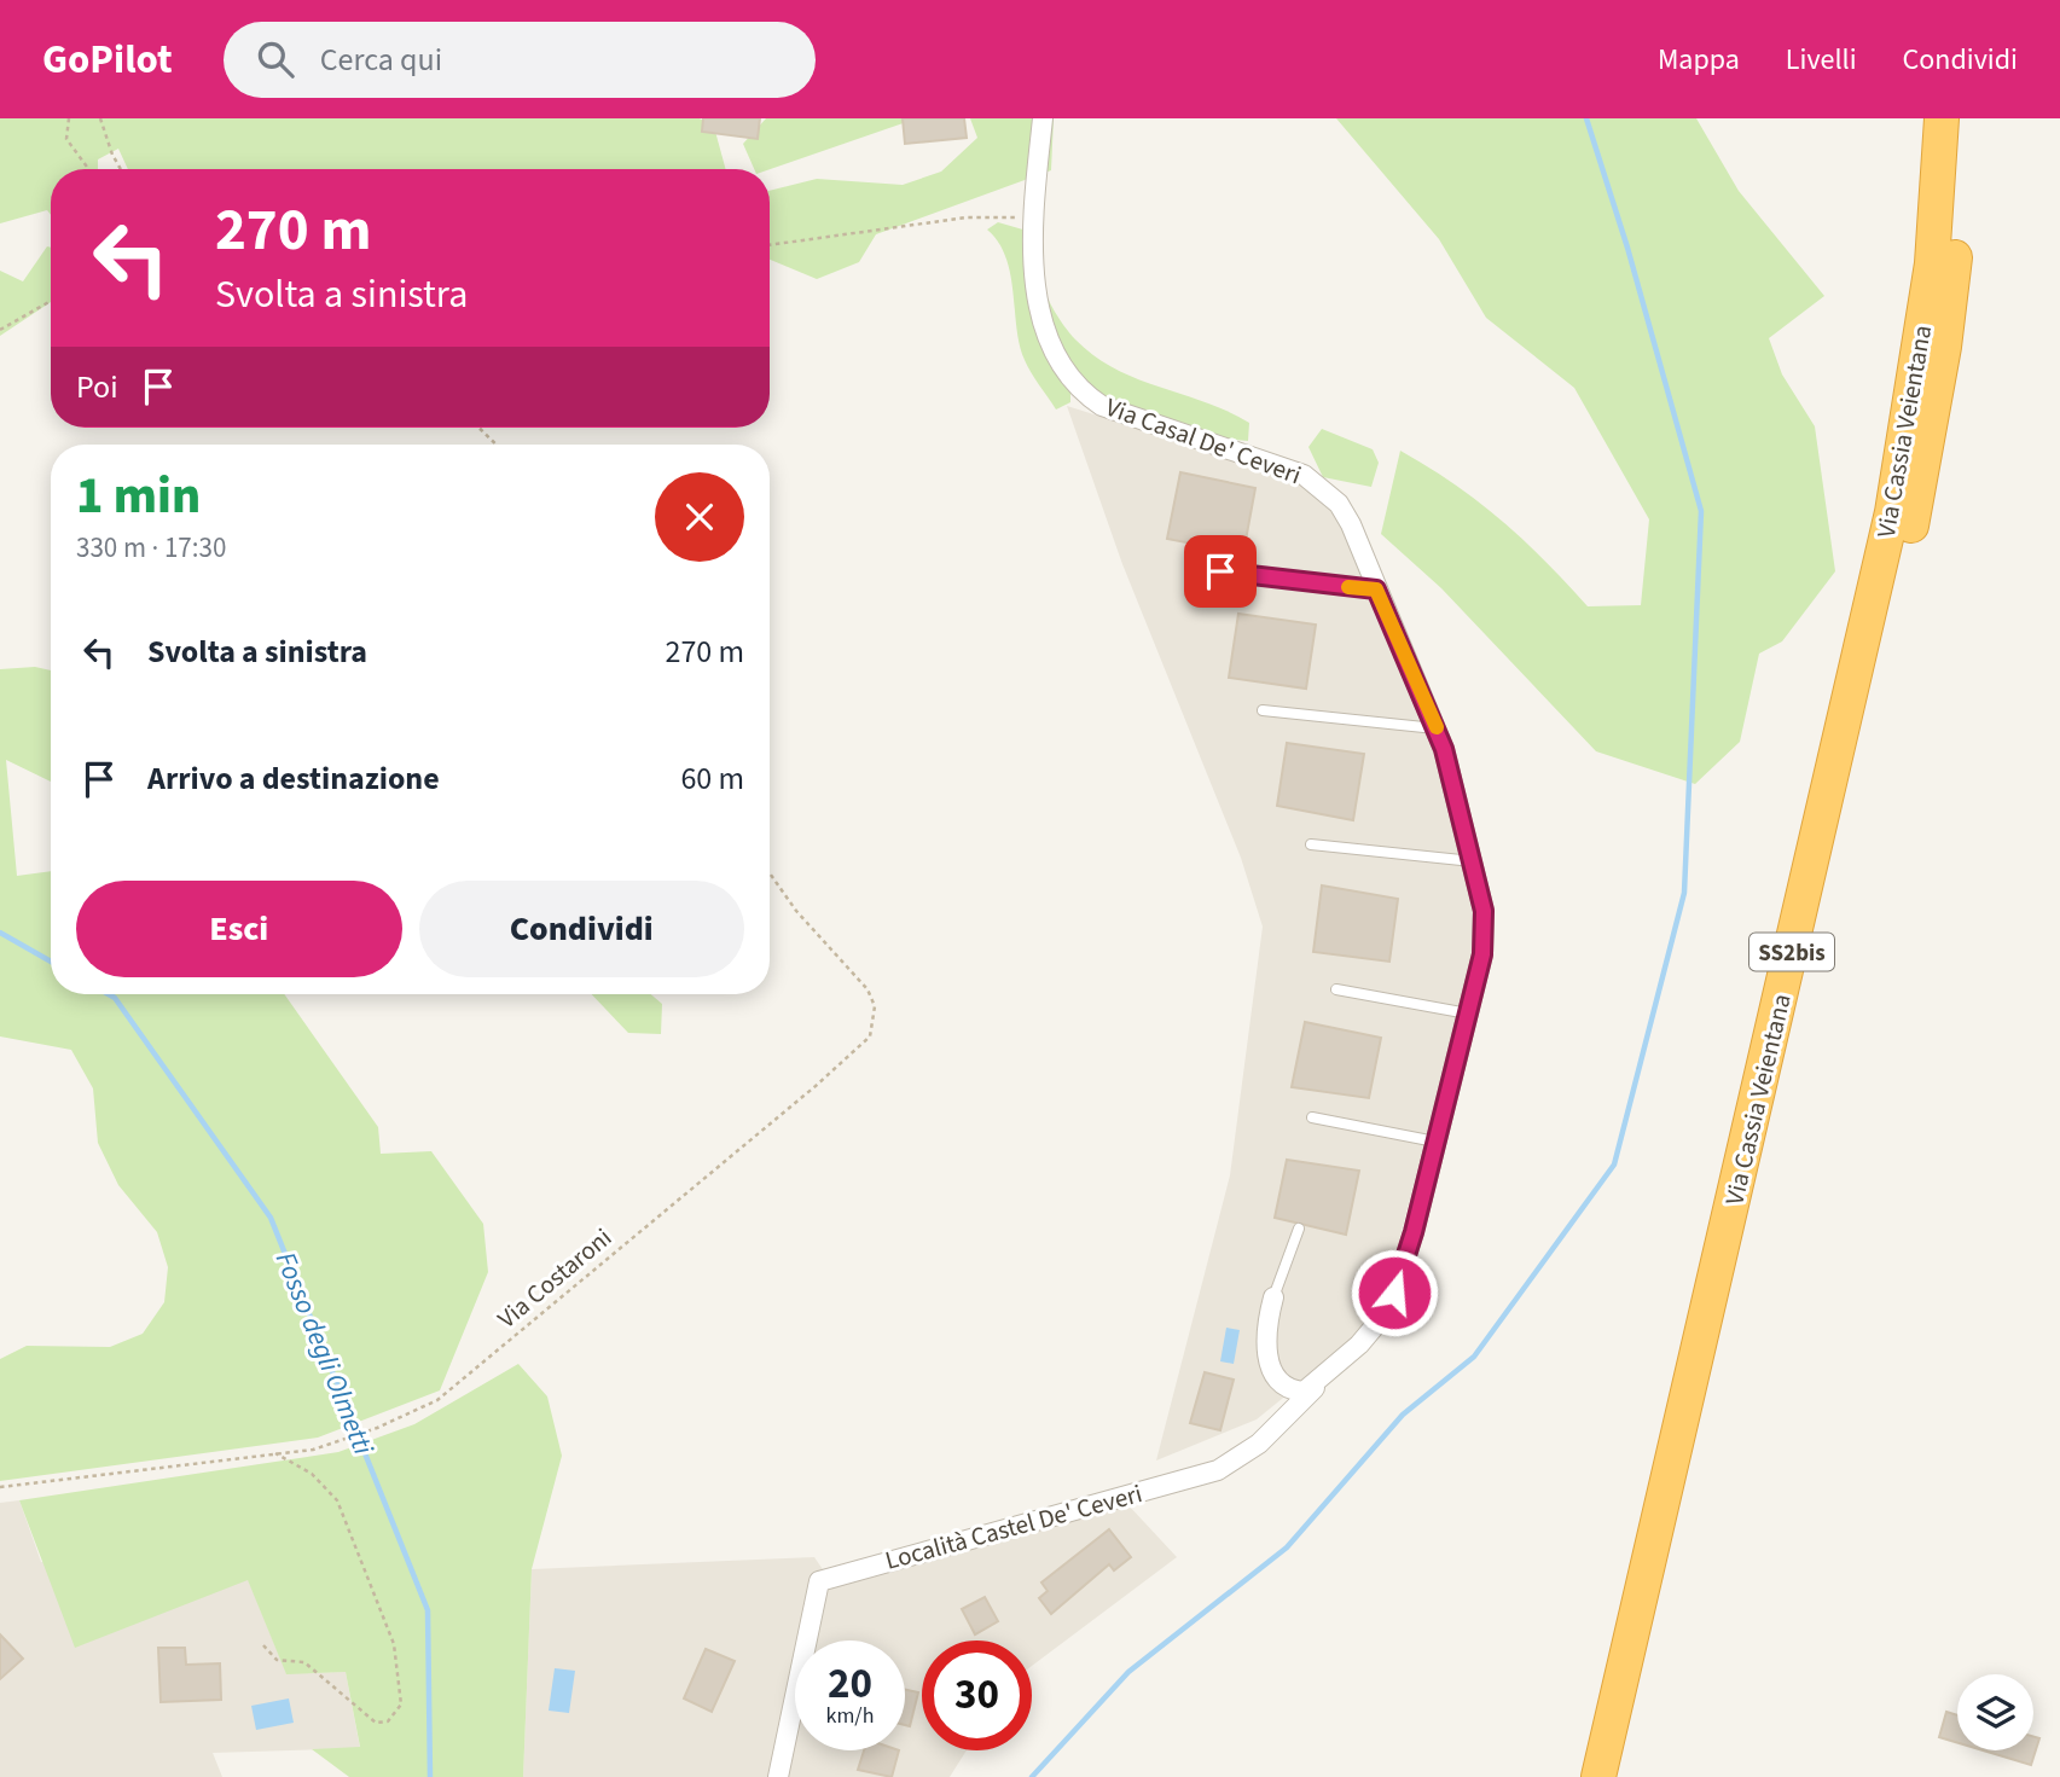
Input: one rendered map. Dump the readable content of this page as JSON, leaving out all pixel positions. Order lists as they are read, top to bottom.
{
  "streets": {
    "highway": ["Via Cassia Veientana", "SS2bis"],
    "street": ["Via Casal De' Ceveri", "Località Castel De' Ceveri"],
    "path": ["Via Costaroni"]
  },
  "crossings": [
    ["Via Casal De' Ceveri", "Località Castel De' Ceveri"]
  ],
  "water": ["Fosso degli Olmetti"],
  "page": {
    "header": "GoPilot",
    "search": "Cerca qui",
    "nav": ["Mappa", "Livelli", "Condividi"],
    "turn": ["270 m", "Svolta a sinistra"],
    "then": "Poi",
    "heading": ["1 min", "330 m · 17:30"],
    "list": [
      {
        "name": "Svolta a sinistra",
        "value": "270 m"
      },
      {
        "name": "Arrivo a destinazione",
        "value": "60 m"
      }
    ],
    "buttons": ["Esci", "Condividi"],
    "speed": "20 km/h",
    "limit": "30"
  }
}
